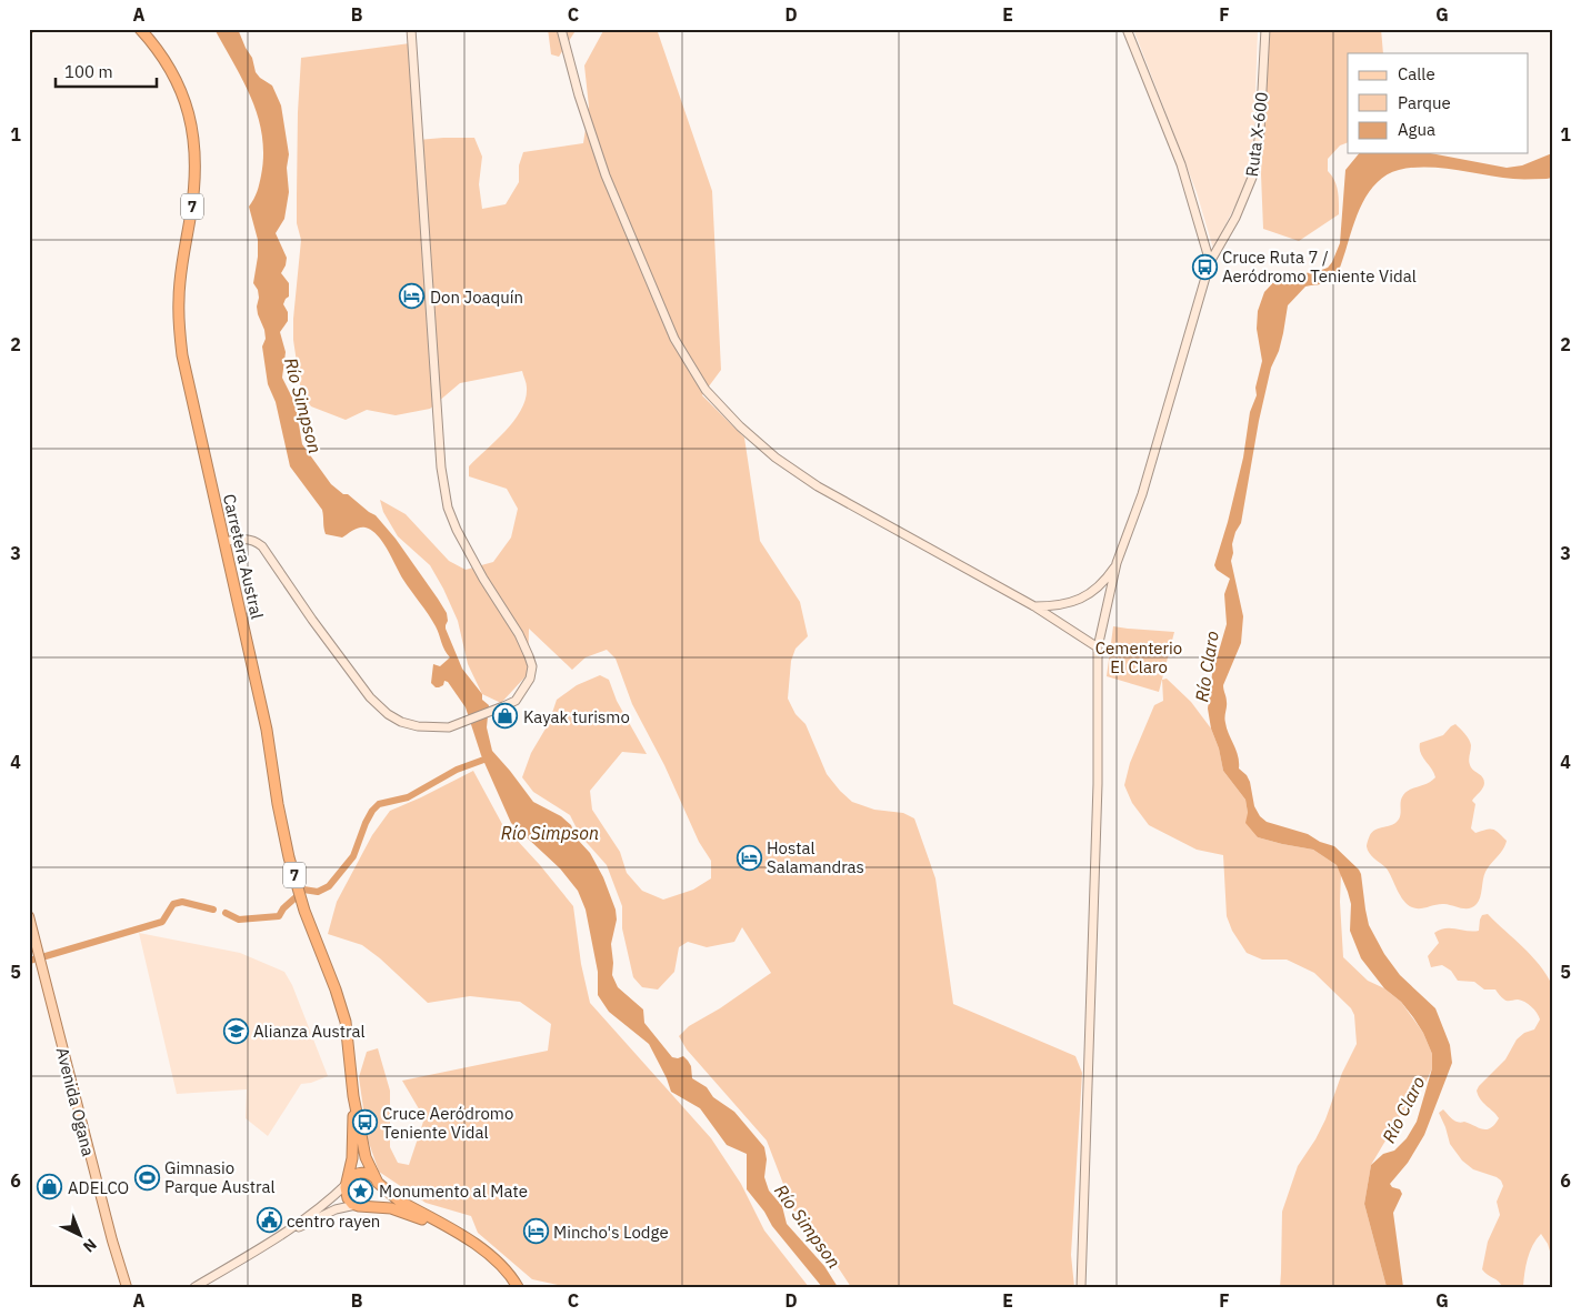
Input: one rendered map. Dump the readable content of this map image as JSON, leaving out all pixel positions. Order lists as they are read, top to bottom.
{
  "streets": {
    "highway": ["7", "Carretera Austral"],
    "main road": ["Avenida Ogana"],
    "street": ["Ruta X-600"]
  },
  "water": ["Río Simpson", "Río Claro"],
  "parks": ["Cementerio El Claro"],
  "places": {
    "bus stop": ["Cruce Ruta 7 / Aeródromo Teniente Vidal", "Cruce Aeródromo Teniente Vidal"],
    "hotel": ["Don Joaquín", "Hostal Salamandras", "Mincho's Lodge"],
    "shop": ["Kayak turismo", "ADELCO"],
    "school or university": ["Alianza Austral"],
    "sports": ["Gimnasio Parque Austral"],
    "place": ["Monumento al Mate"],
    "public building": ["centro rayen"]
  },
  "legend": ["Calle", "Parque", "Agua"],
  "scale_bar": "100 m",
  "north": "bottom right",
  "grid": {
    "columns": [
      "A",
      "B",
      "C",
      "D",
      "E",
      "F",
      "G"
    ],
    "rows": [
      "1",
      "2",
      "3",
      "4",
      "5",
      "6"
    ]
  }
}
